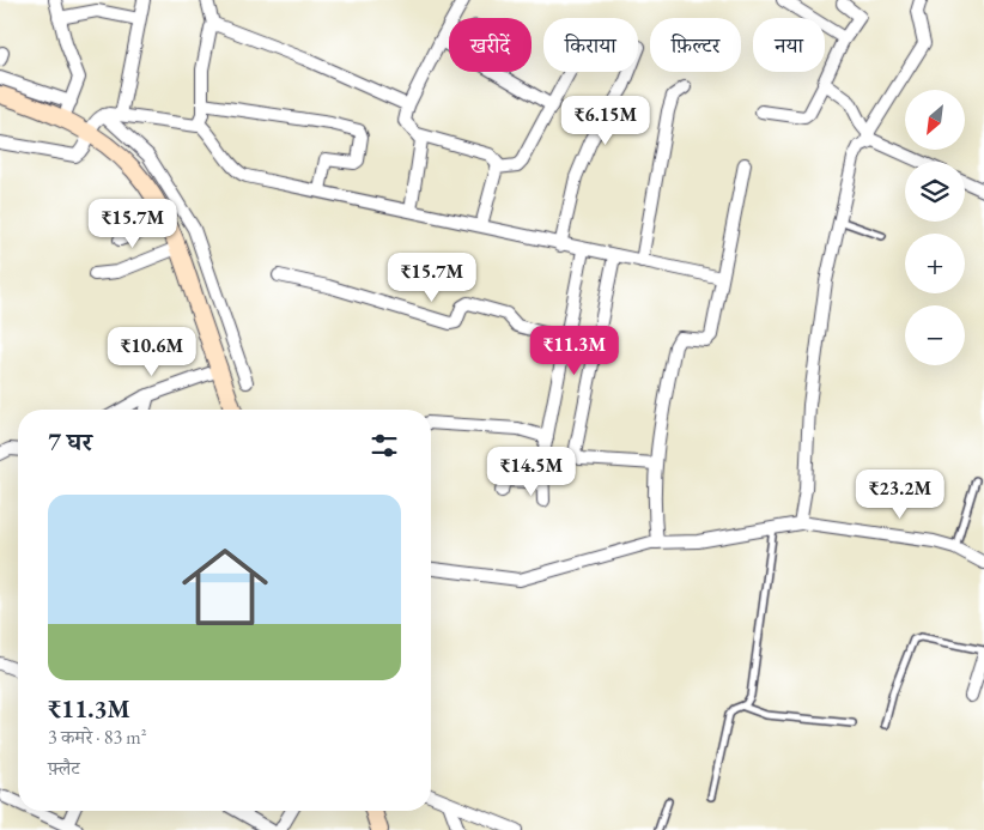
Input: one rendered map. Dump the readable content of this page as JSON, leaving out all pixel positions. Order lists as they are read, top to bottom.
{
  "north": "bottom left",
  "page": {
    "chip": [
      "खरीदें",
      "किराया",
      "फ़िल्टर",
      "नया"
    ],
    "map_buttons": ["+", "−"],
    "price": [
      "₹6.15M",
      "₹15.7M",
      "₹15.7M",
      "₹11.3M",
      "₹10.6M",
      "₹14.5M",
      "₹23.2M"
    ],
    "heading": "7 घर",
    "list": [
      {
        "name": "₹11.3M",
        "note": "3 कमरे · 83 m² · फ़्लैट"
      }
    ]
  }
}
